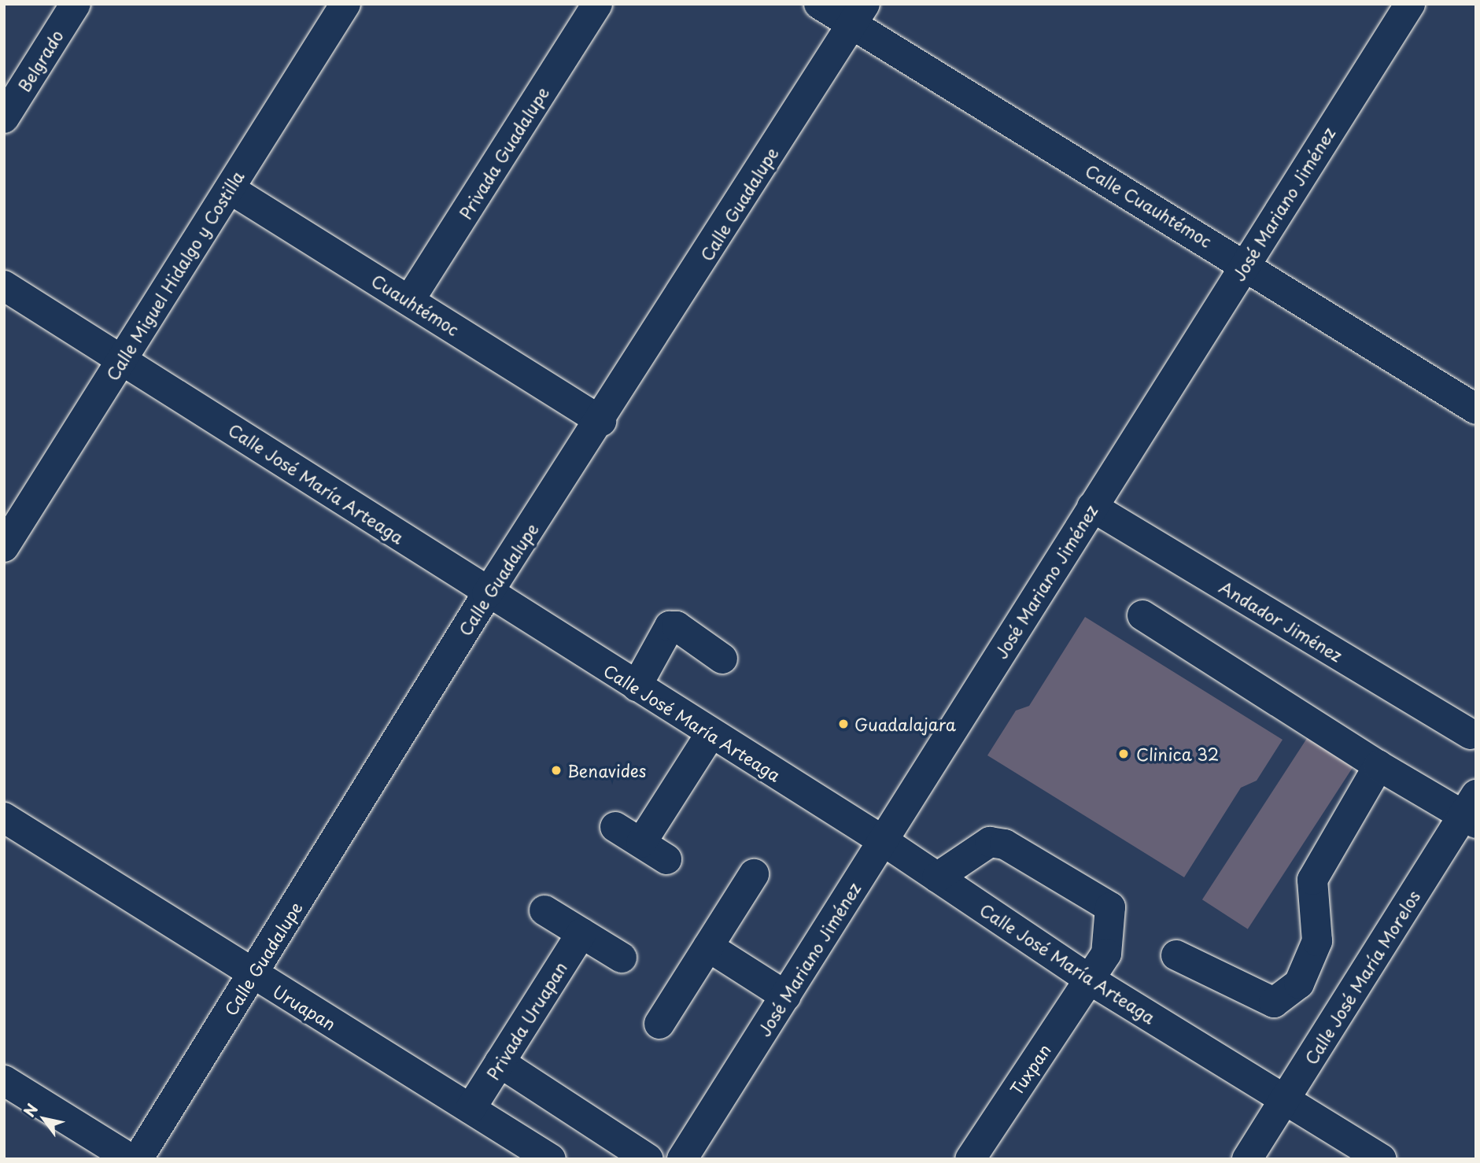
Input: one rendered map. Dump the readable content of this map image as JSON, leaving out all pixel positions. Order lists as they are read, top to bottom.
{
  "streets": {
    "street": [
      "Belgrado",
      "Privada Guadalupe",
      "Calle Guadalupe",
      "José Mariano Jiménez",
      "Calle Cuauhtémoc",
      "Calle Miguel Hidalgo y Costilla",
      "Cuauhtémoc",
      "Calle José María Arteaga",
      "Andador Jiménez",
      "Calle José María Morelos",
      "Uruapan",
      "Privada Uruapan",
      "Tuxpan"
    ]
  },
  "crossings": [
    ["Privada Guadalupe", "Cuauhtémoc"],
    ["Calle Guadalupe", "Calle Cuauhtémoc"],
    ["Calle Guadalupe", "Cuauhtémoc"],
    ["Calle Guadalupe", "Calle José María Arteaga"],
    ["Calle Guadalupe", "Uruapan"],
    ["José Mariano Jiménez", "Calle Cuauhtémoc"],
    ["José Mariano Jiménez", "Calle José María Arteaga"],
    ["José Mariano Jiménez", "Andador Jiménez"],
    ["Calle Miguel Hidalgo y Costilla", "Cuauhtémoc"],
    ["Calle Miguel Hidalgo y Costilla", "Calle José María Arteaga"],
    ["Calle José María Arteaga", "Calle José María Morelos"],
    ["Calle José María Arteaga", "Tuxpan"],
    ["Uruapan", "Privada Uruapan"]
  ],
  "places": ["Guadalajara", "Clinica 32", "Benavides"],
  "north": "top left"
}
